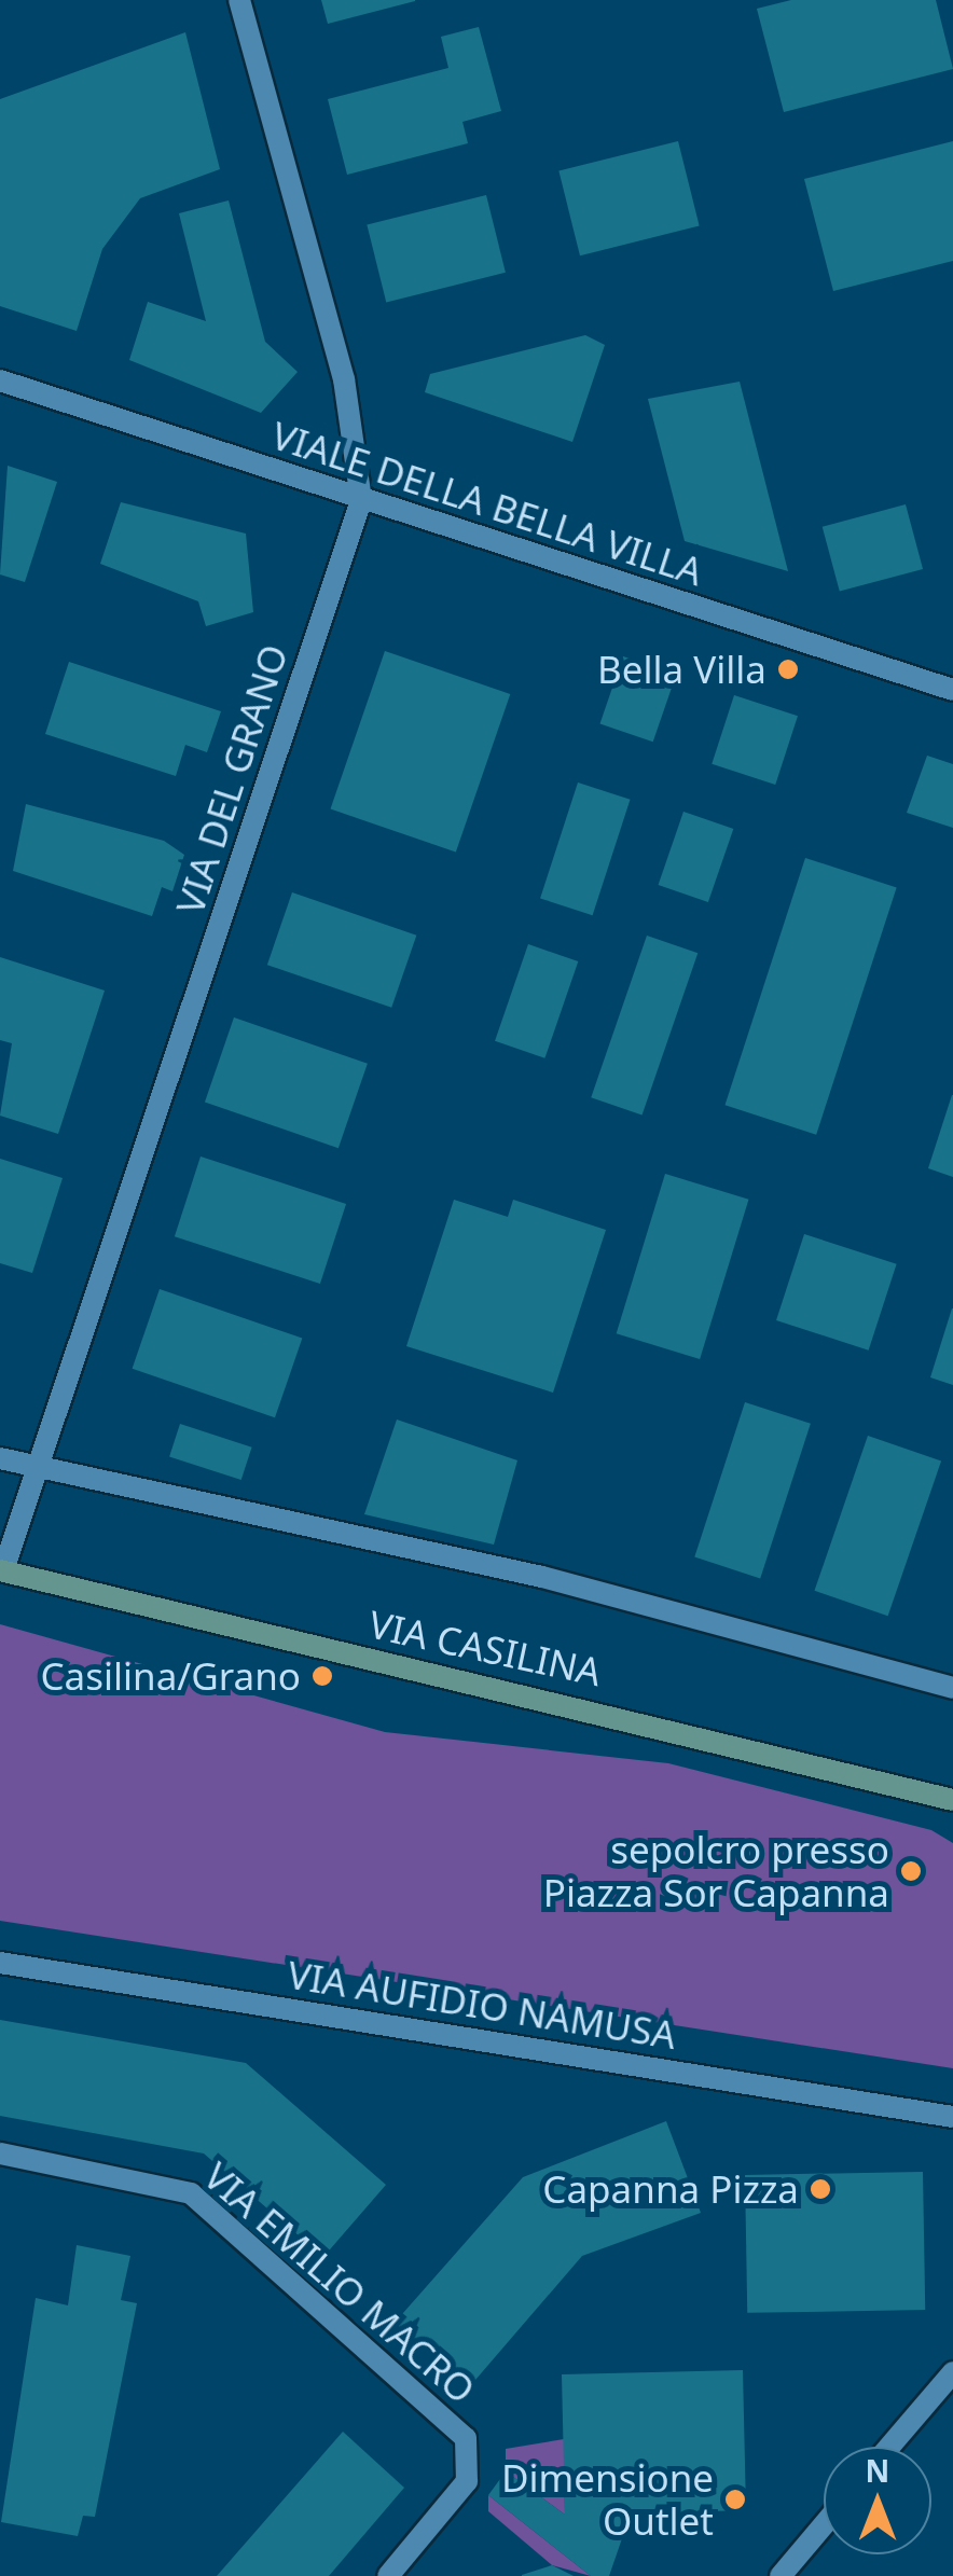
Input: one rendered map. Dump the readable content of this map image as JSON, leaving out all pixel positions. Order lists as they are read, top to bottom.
{
  "streets": {
    "main road": ["VIA CASILINA"],
    "street": [
      "VIALE DELLA BELLA VILLA",
      "VIA DEL GRANO",
      "VIA AUFIDIO NAMUSA",
      "VIA EMILIO MACRO"
    ]
  },
  "crossings": [
    ["VIALE DELLA BELLA VILLA", "VIA DEL GRANO"],
    ["VIA DEL GRANO", "VIA CASILINA"]
  ],
  "places": [
    "Bella Villa",
    "Casilina/Grano",
    "sepolcro presso Piazza Sor Capanna",
    "Capanna Pizza",
    "Dimensione Outlet"
  ],
  "north": "top"
}
